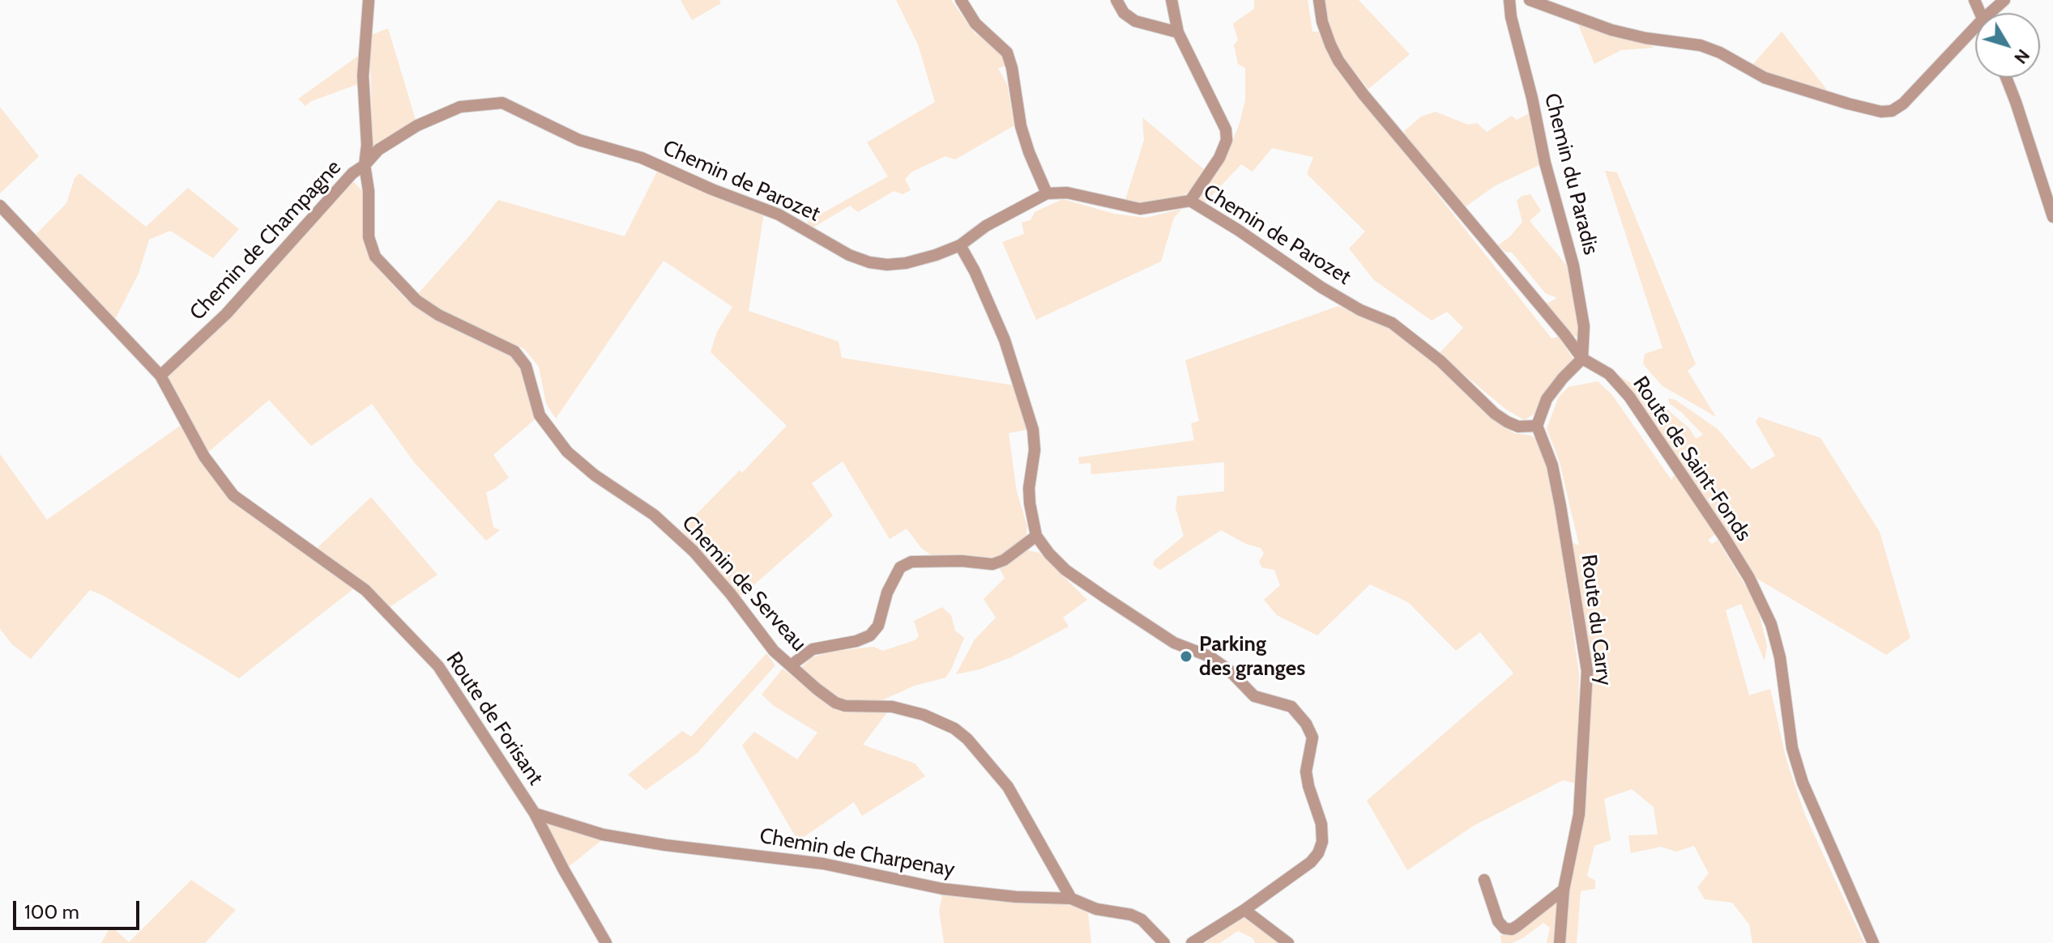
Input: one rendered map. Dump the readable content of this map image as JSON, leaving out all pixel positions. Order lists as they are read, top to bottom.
{
  "streets": {
    "street": [
      "Chemin du Paradis",
      "Chemin de Parozet",
      "Chemin de Champagne",
      "Route de Saint-Fonds",
      "Chemin de Serveau",
      "Route du Carry",
      "Route de Forisant",
      "Chemin de Charpenay"
    ]
  },
  "crossings": [
    ["Chemin du Paradis", "Route de Saint-Fonds"],
    ["Chemin de Parozet", "Chemin de Champagne"],
    ["Chemin de Parozet", "Chemin de Serveau"],
    ["Chemin de Parozet", "Route du Carry"],
    ["Chemin de Champagne", "Chemin de Serveau"],
    ["Chemin de Champagne", "Route de Forisant"],
    ["Chemin de Serveau", "Chemin de Charpenay"],
    ["Route de Forisant", "Chemin de Charpenay"]
  ],
  "places": ["Parking des granges"],
  "scale_bar": "100 m",
  "north": "bottom right"
}
